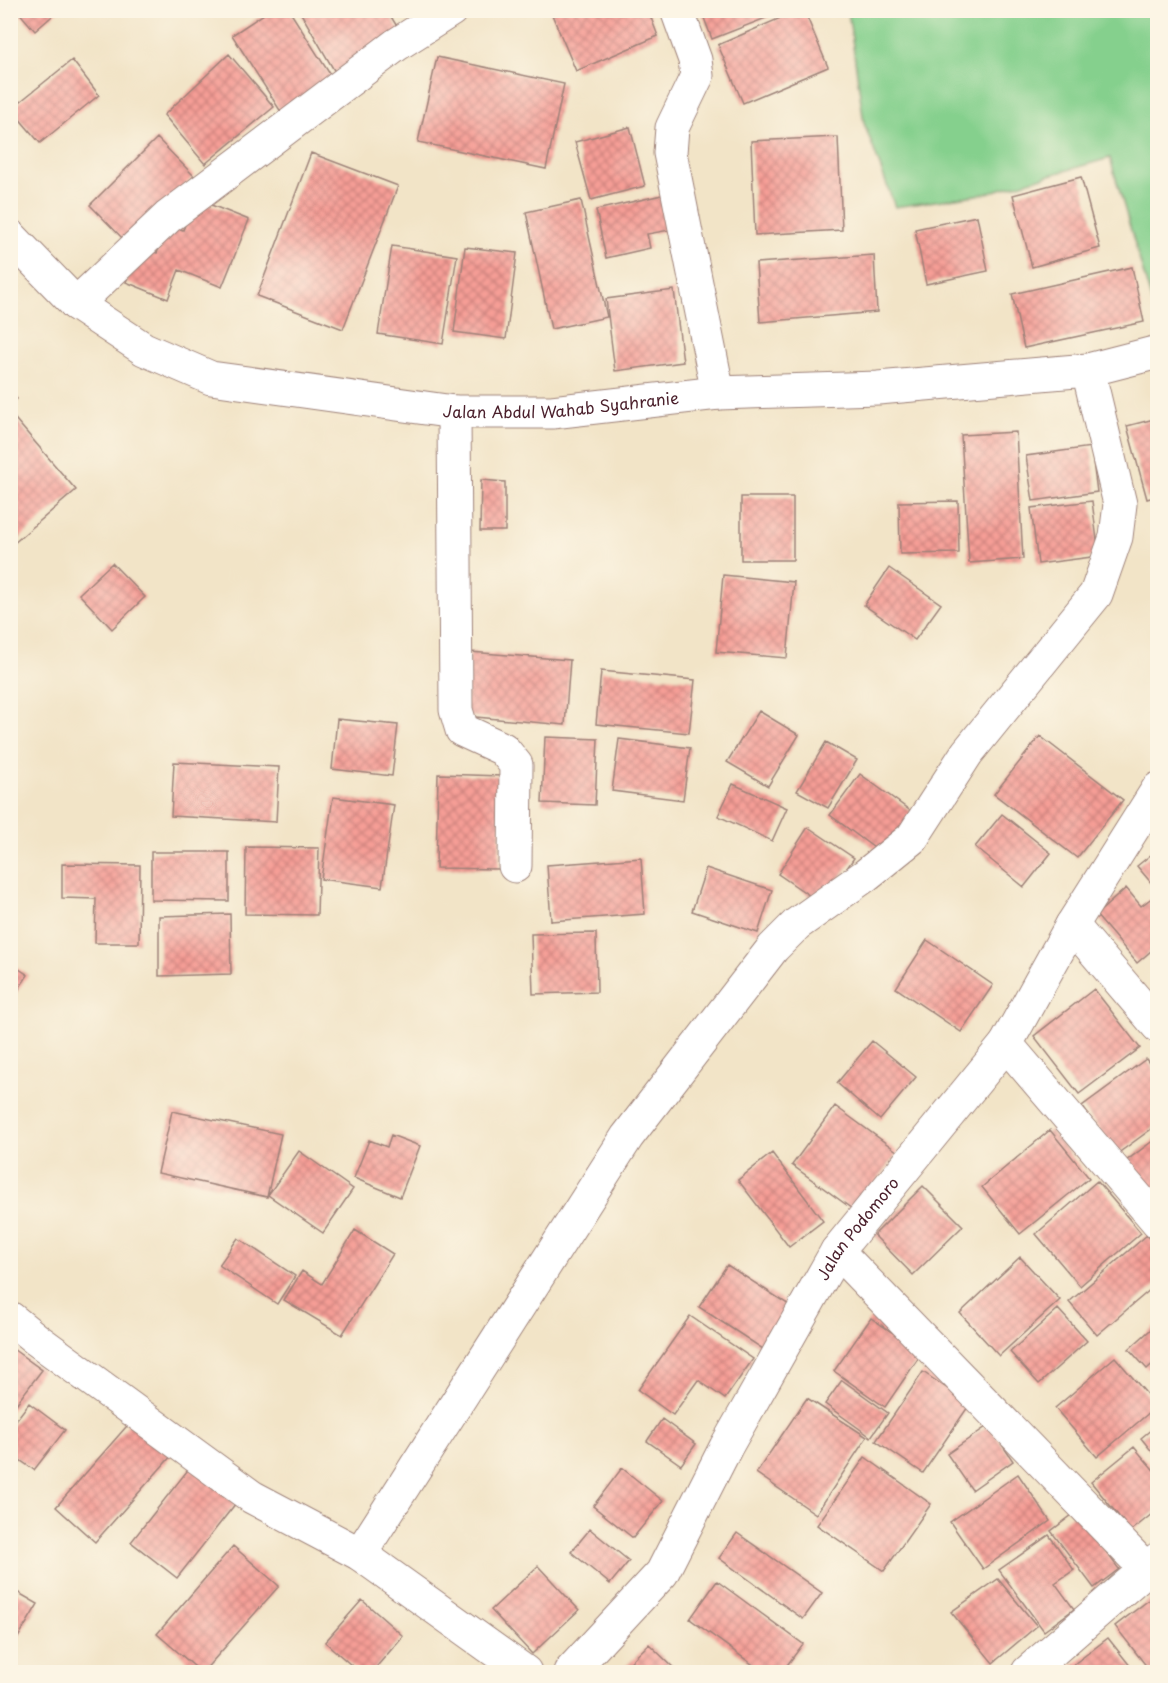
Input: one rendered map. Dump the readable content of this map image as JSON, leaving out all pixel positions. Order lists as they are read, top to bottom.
{
  "streets": {
    "street": ["Jalan Abdul Wahab Syahranie", "Jalan Podomoro"]
  }
}
